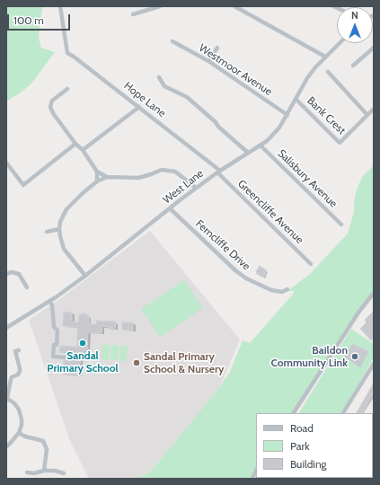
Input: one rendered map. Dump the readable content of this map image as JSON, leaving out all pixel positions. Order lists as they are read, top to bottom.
{
  "streets": {
    "street": [
      "Westmoor Avenue",
      "Hope Lane",
      "Bank Crest",
      "Salisbury Avenue",
      "West Lane",
      "Greencliffe Avenue",
      "Ferncliffe Drive"
    ]
  },
  "crossings": [
    ["Westmoor Avenue", "West Lane"],
    ["Hope Lane", "West Lane"],
    ["Hope Lane", "Greencliffe Avenue"],
    ["Bank Crest", "West Lane"],
    ["Salisbury Avenue", "West Lane"],
    ["West Lane", "Greencliffe Avenue"],
    ["West Lane", "Ferncliffe Drive"]
  ],
  "places": ["Sandal Primary School", "Baildon Community Link", "Sandal Primary School & Nursery"],
  "legend": ["Road", "Park", "Building"],
  "scale_bar": "100 m",
  "north": "top"
}
